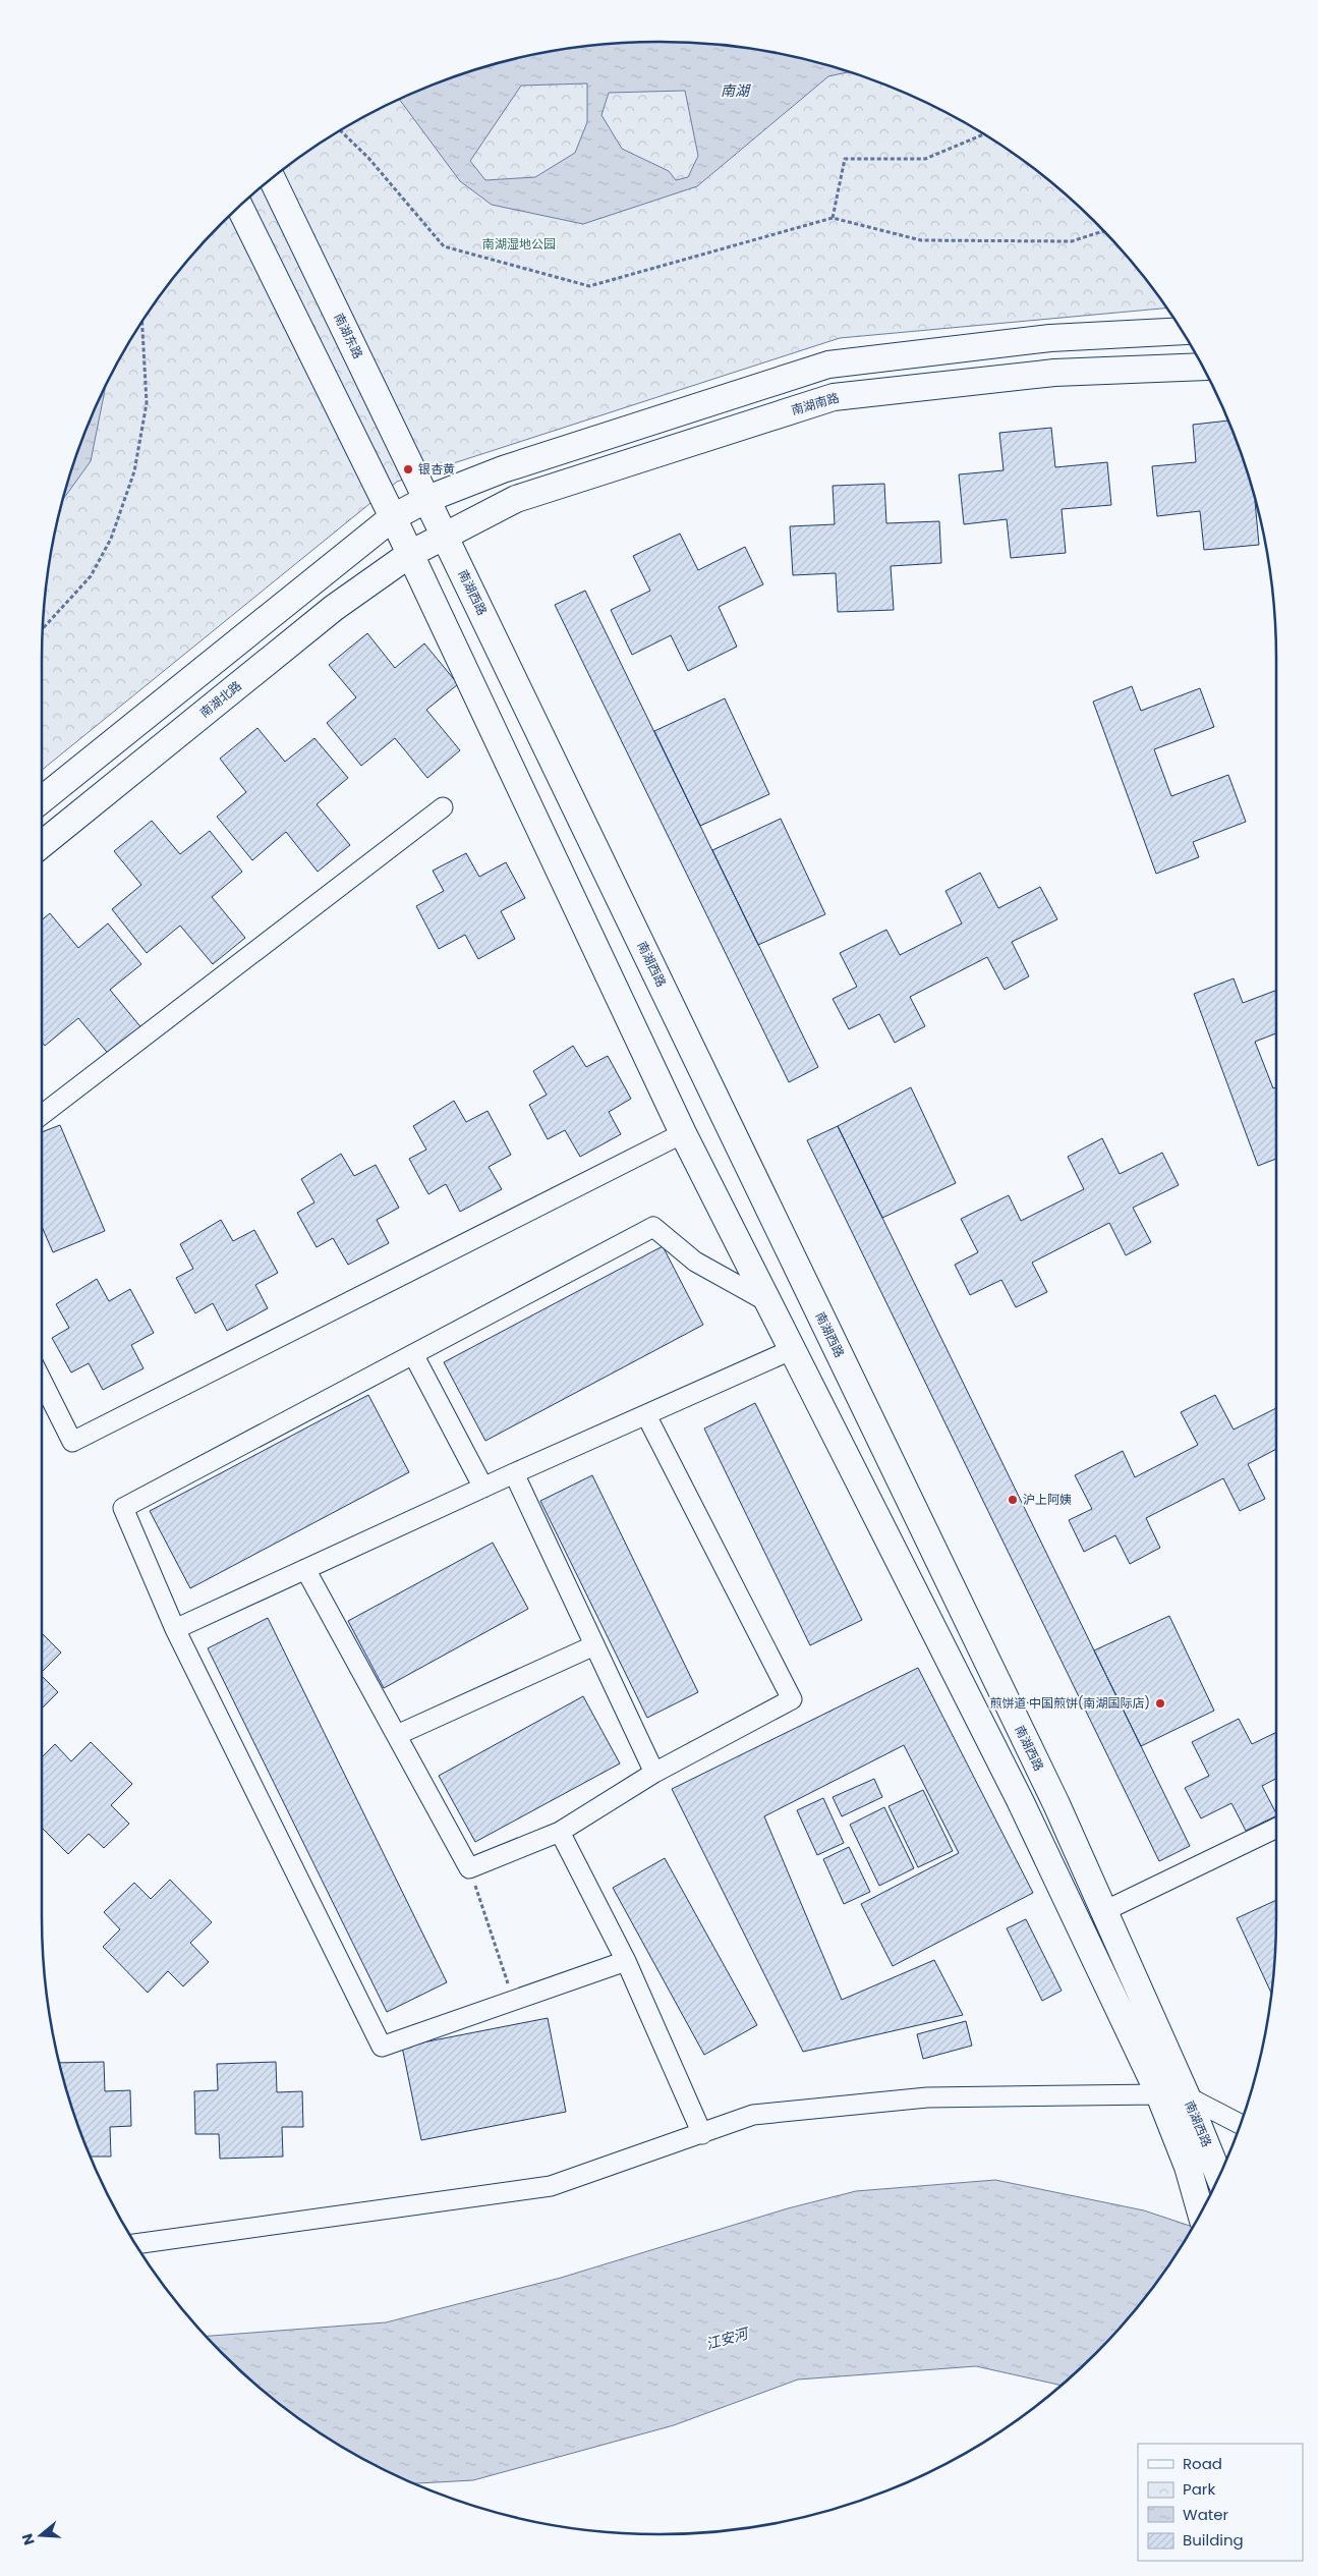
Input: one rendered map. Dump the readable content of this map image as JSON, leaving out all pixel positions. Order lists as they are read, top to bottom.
{
  "streets": {
    "main road": [
      "南湖东路",
      "南湖南路",
      "南湖西路",
      "南湖北路"
    ]
  },
  "crossings": [
    ["南湖东路", "南湖西路"],
    ["南湖南路", "南湖西路"],
    ["南湖南路", "南湖北路"],
    ["南湖西路", "南湖北路"]
  ],
  "water": ["南湖", "江安河"],
  "parks": ["南湖湿地公园"],
  "places": ["银杏黄", "沪上阿姨", "煎饼道·中国煎饼(南湖国际店)"],
  "legend": [
    "Road",
    "Park",
    "Water",
    "Building"
  ],
  "north": "left"
}
